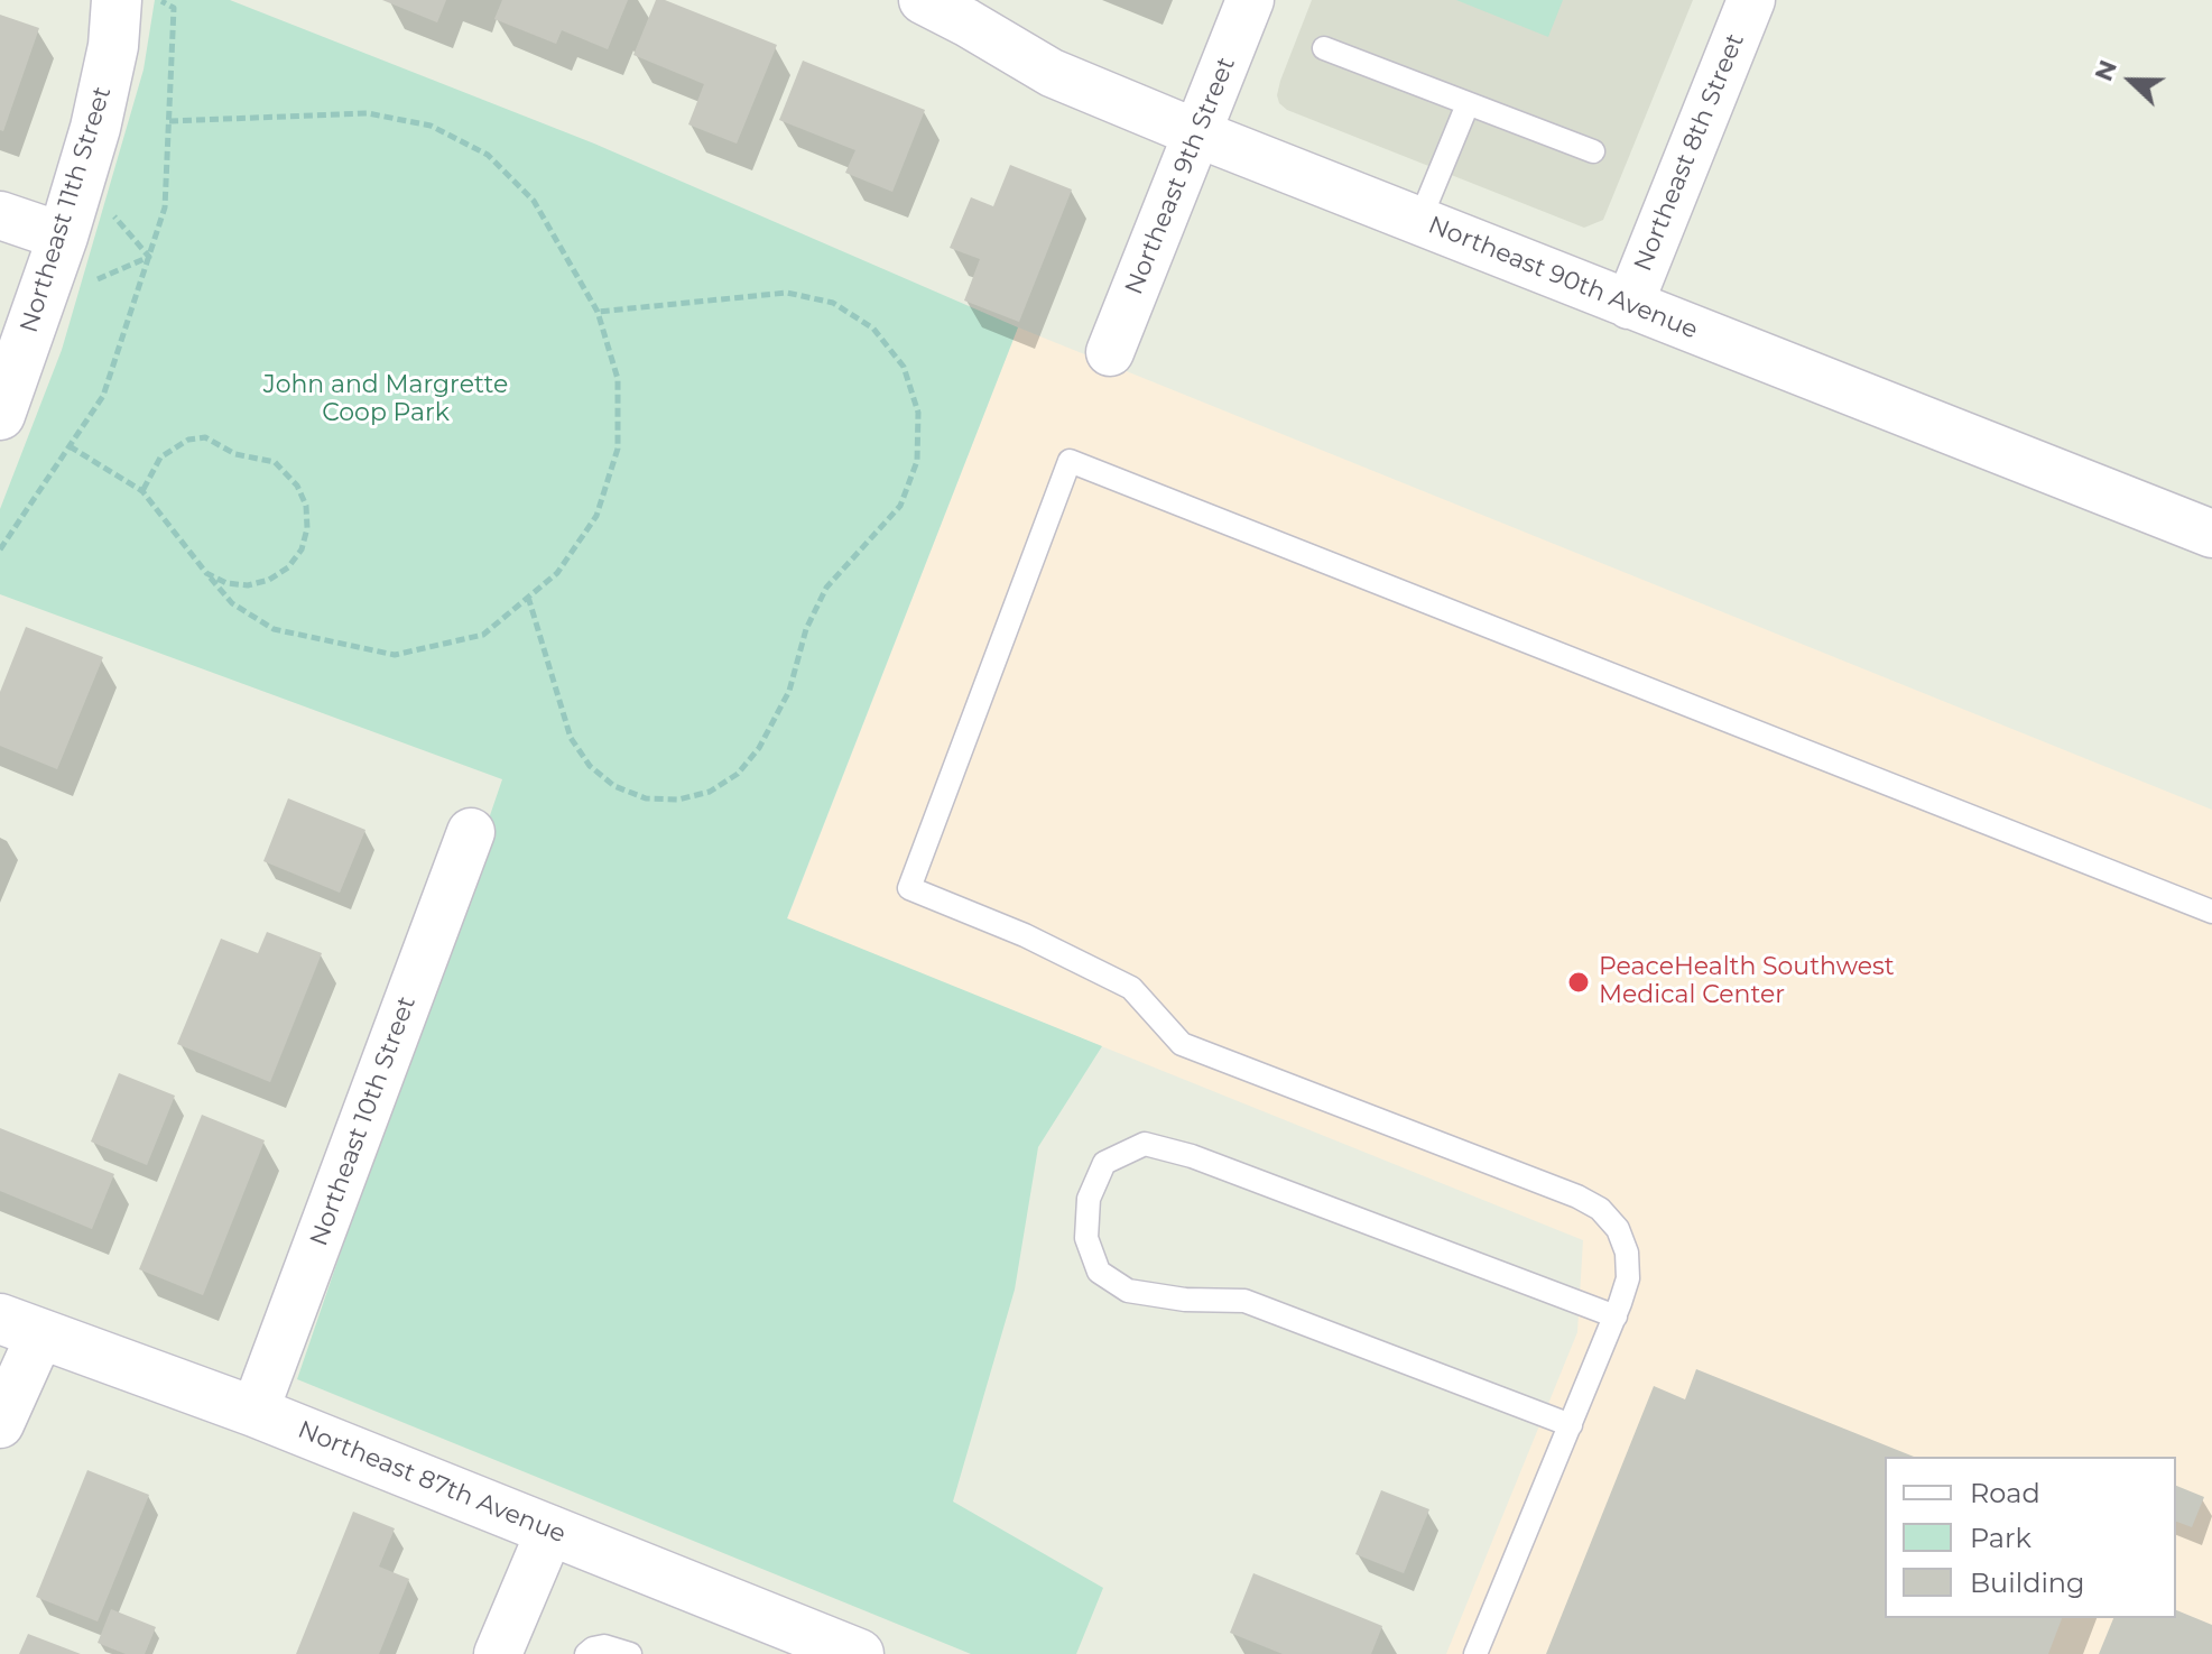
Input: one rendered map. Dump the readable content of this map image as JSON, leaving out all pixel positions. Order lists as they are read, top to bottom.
{
  "streets": {
    "main road": ["Northeast 11th Street", "Northeast 87th Avenue"],
    "street": [
      "Northeast 8th Street",
      "Northeast 9th Street",
      "Northeast 90th Avenue",
      "Northeast 10th Street"
    ]
  },
  "crossings": [
    ["Northeast 8th Street", "Northeast 90th Avenue"],
    ["Northeast 9th Street", "Northeast 90th Avenue"],
    ["Northeast 10th Street", "Northeast 87th Avenue"]
  ],
  "parks": ["John and Margrette Coop Park"],
  "places": ["PeaceHealth Southwest Medical Center"],
  "legend": ["Road", "Park", "Building"],
  "north": "left"
}
